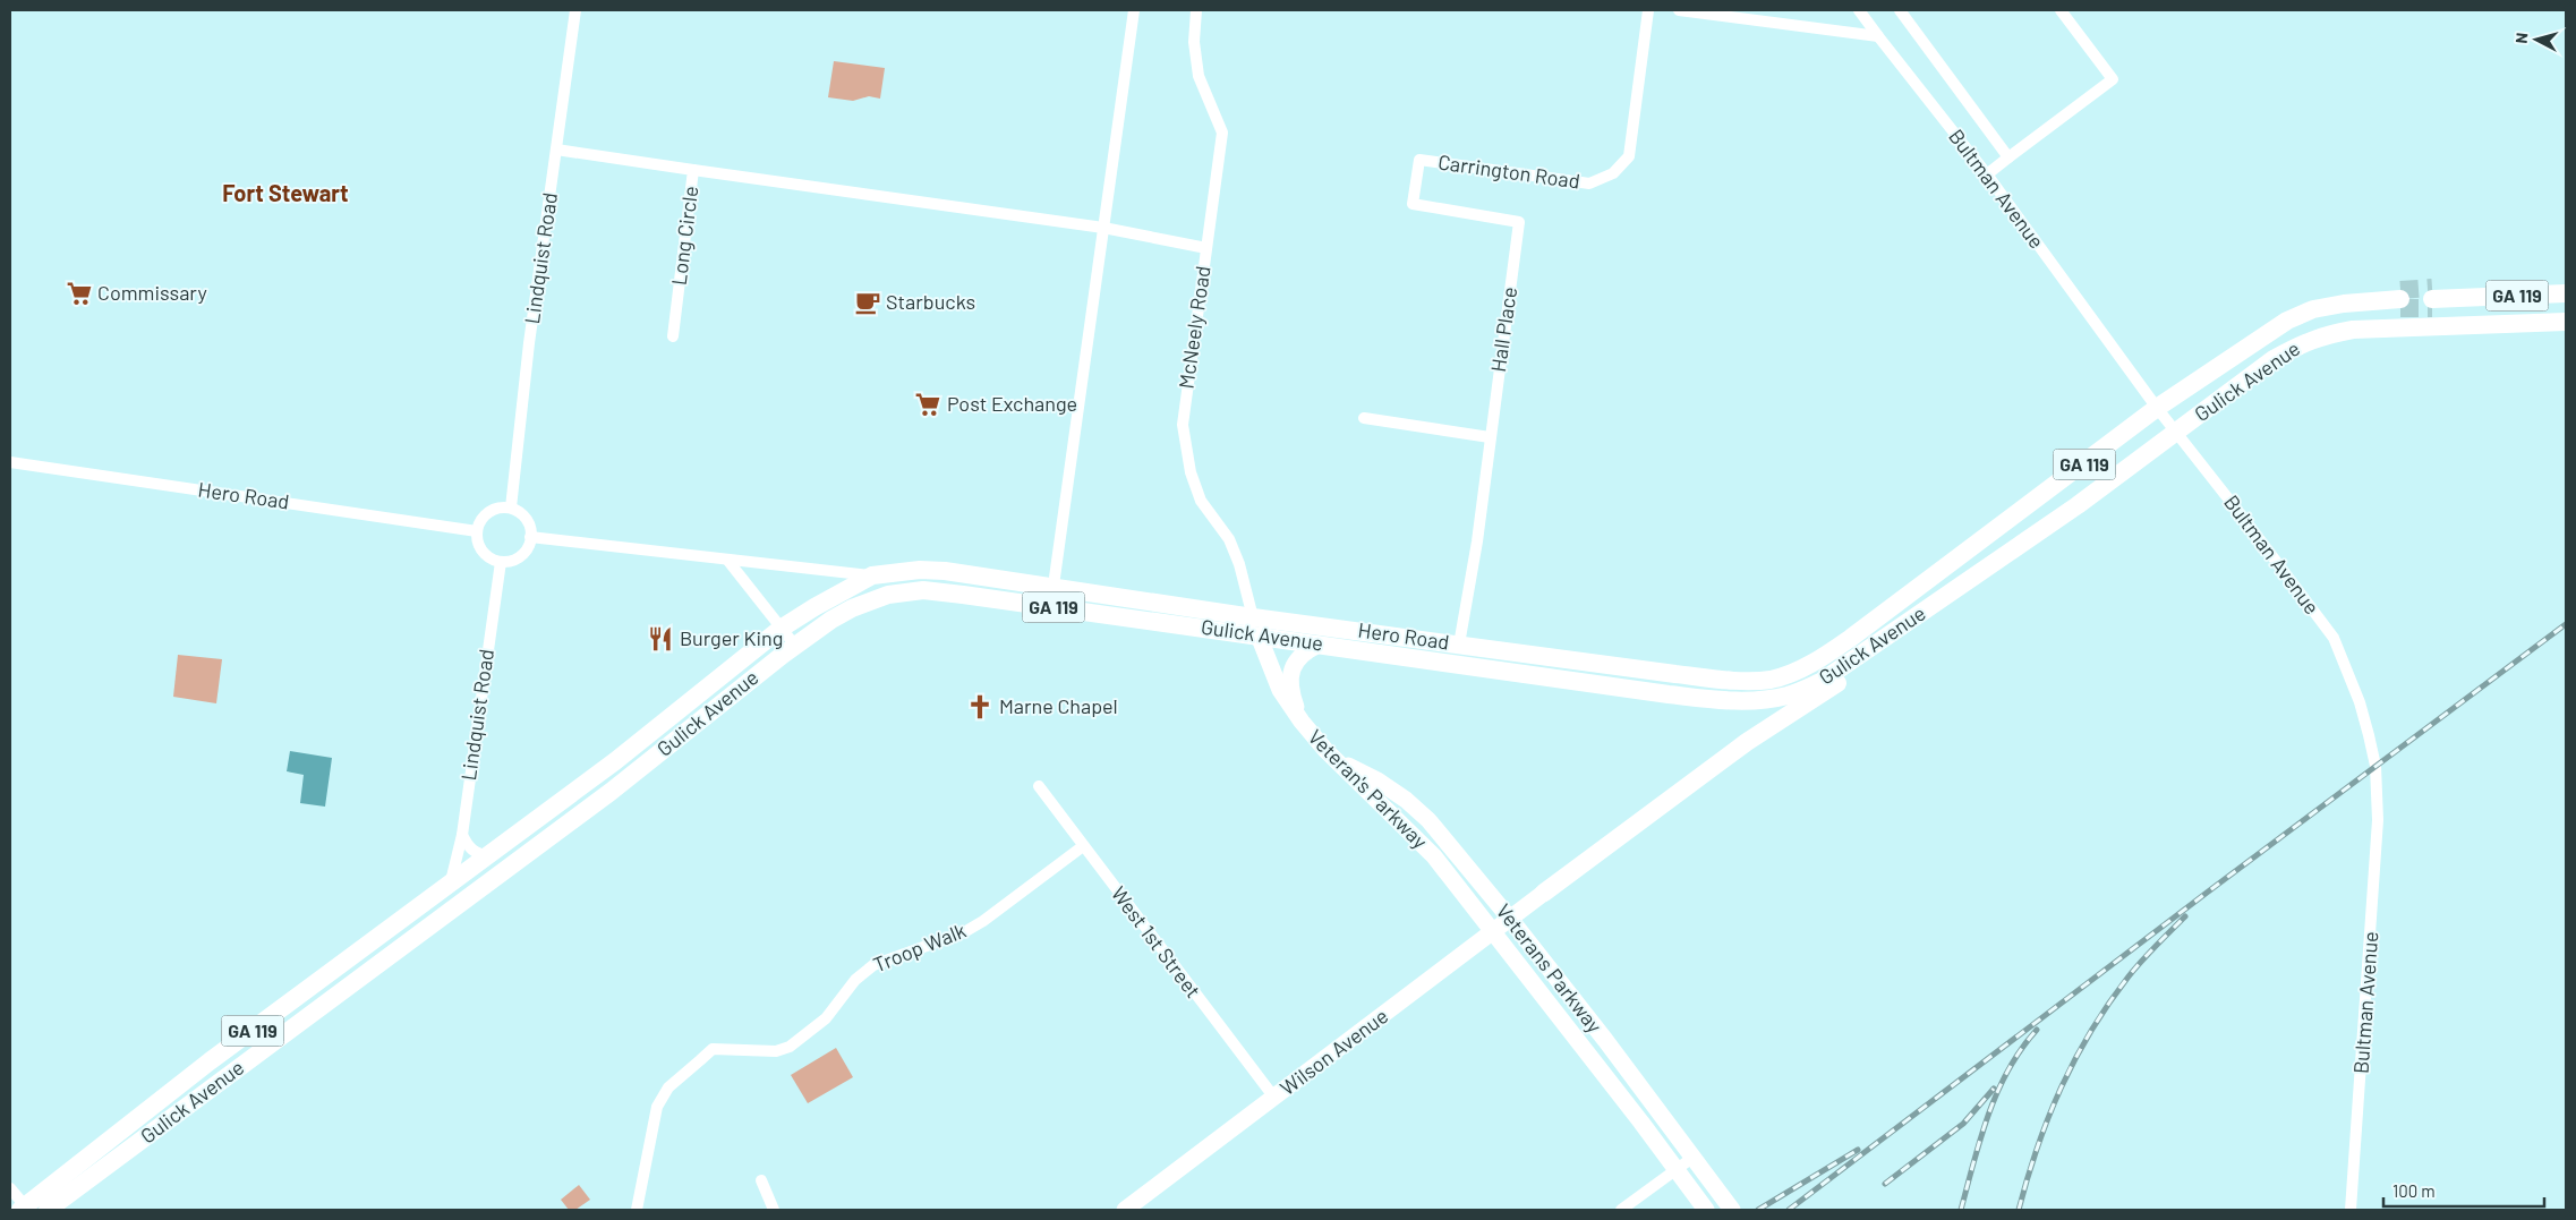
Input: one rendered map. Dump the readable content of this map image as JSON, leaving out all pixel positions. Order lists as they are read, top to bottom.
{
  "streets": {
    "main road": [
      "GA 119",
      "Gulick Avenue",
      "Hero Road",
      "Veteran's Parkway",
      "Veterans Parkway",
      "Wilson Avenue"
    ],
    "street": [
      "Carrington Road",
      "Bultman Avenue",
      "Long Circle",
      "Lindquist Road",
      "McNeely Road",
      "Hall Place",
      "West 1st Street",
      "Troop Walk"
    ]
  },
  "crossings": [
    ["Carrington Road", "Hall Place"],
    ["Bultman Avenue", "GA 119"],
    ["Bultman Avenue", "Gulick Avenue"],
    ["Bultman Avenue", "Hero Road"],
    ["Long Circle", "Lindquist Road"],
    ["Lindquist Road", "Gulick Avenue"],
    ["Lindquist Road", "Hero Road"],
    ["GA 119", "Hero Road"],
    ["McNeely Road", "Gulick Avenue"],
    ["McNeely Road", "Hero Road"],
    ["McNeely Road", "Veteran's Parkway"],
    ["Hall Place", "Hero Road"],
    ["Gulick Avenue", "Hero Road"],
    ["Gulick Avenue", "Veteran's Parkway"],
    ["Veteran's Parkway", "Veterans Parkway"],
    ["Veteran's Parkway", "Wilson Avenue"],
    ["West 1st Street", "Troop Walk"],
    ["West 1st Street", "Wilson Avenue"],
    ["Veterans Parkway", "Wilson Avenue"]
  ],
  "districts": ["Fort Stewart"],
  "places": {
    "supermarket": ["Commissary", "Post Exchange"],
    "cafe": ["Starbucks"],
    "restaurant": ["Burger King"],
    "church": ["Marne Chapel"]
  },
  "scale_bar": "100 m",
  "north": "left"
}
